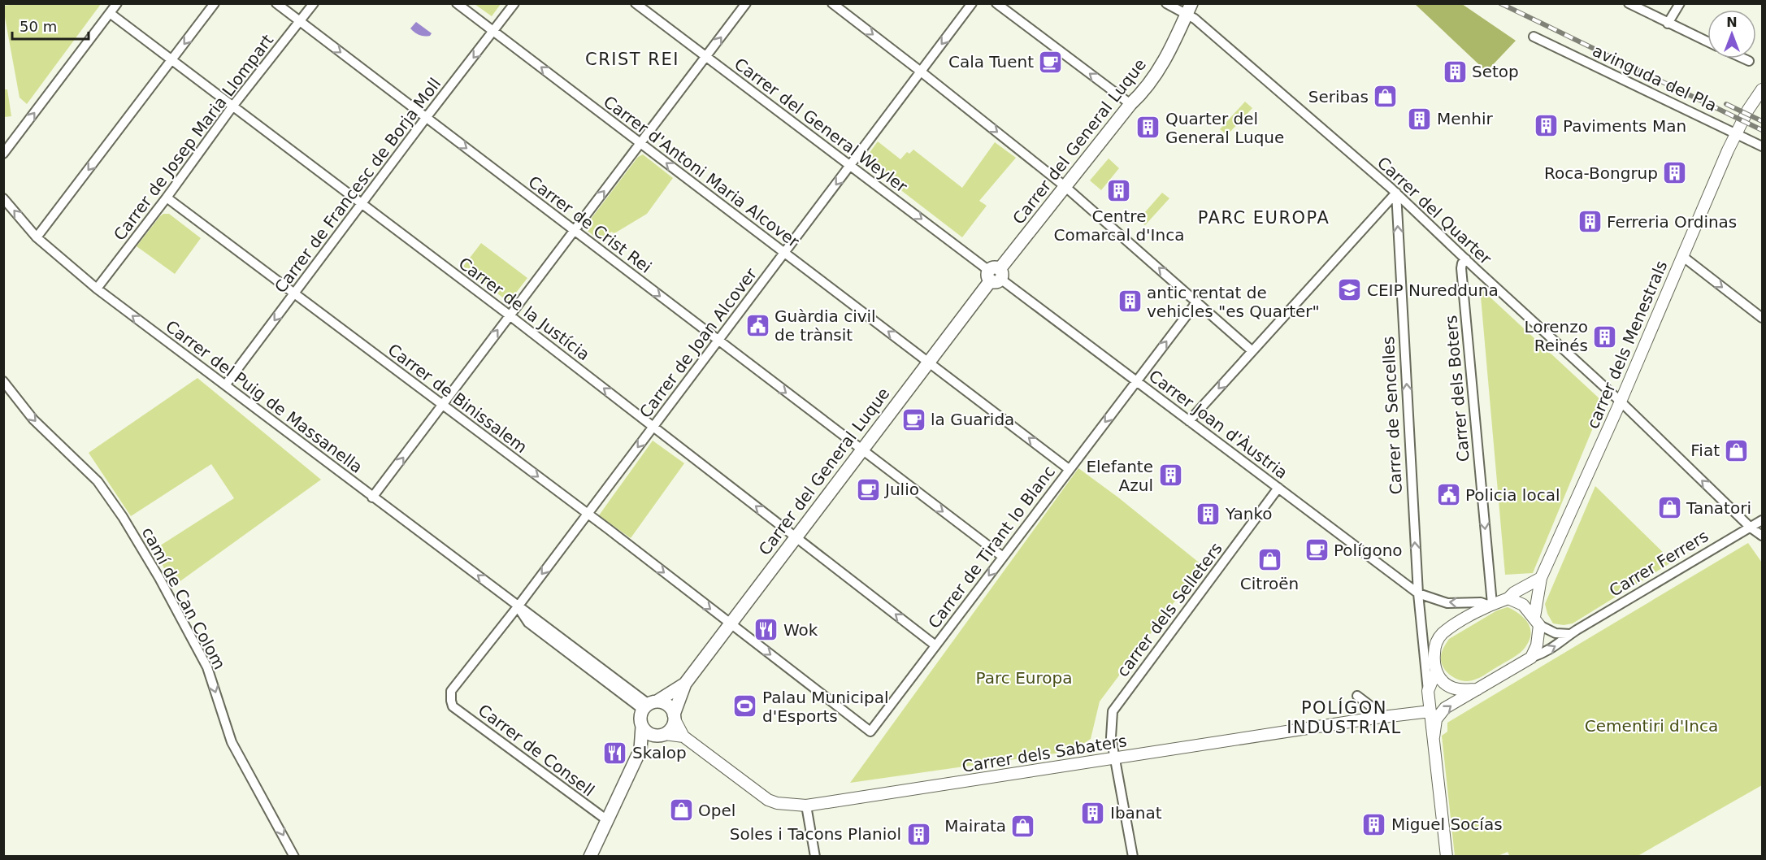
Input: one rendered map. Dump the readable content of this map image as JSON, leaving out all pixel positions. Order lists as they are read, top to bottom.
{
  "streets": {
    "main road": ["Carrer del General Luque"],
    "street": [
      "avinguda del Pla",
      "Carrer del General Weyler",
      "Carrer de Josep Maria Llompart",
      "Carrer d'Antoni Maria Alcover",
      "Carrer de Francesc de Borja Moll",
      "Carrer del Quarter",
      "Carrer de Crist Rei",
      "Carrer de la Justícia",
      "Carrer de Joan Alcover",
      "carrer dels Menestrals",
      "Carrer dels Boters",
      "Carrer del Puig de Massanella",
      "Carrer de Binissalem",
      "Carrer de Sencelles",
      "Carrer Joan d'Àustria",
      "Carrer de Tirant lo Blanc",
      "Carrer Ferrers",
      "camí de Can Colom",
      "carrer dels Selleters",
      "Carrer de Consell",
      "Carrer dels Sabaters"
    ]
  },
  "crossings": [
    ["avinguda del Pla", "carrer dels Menestrals"],
    ["Carrer del General Weyler", "Carrer del General Luque"],
    ["Carrer del General Weyler", "Carrer de Joan Alcover"],
    ["Carrer del General Weyler", "Carrer Joan d'Àustria"],
    ["Carrer de Josep Maria Llompart", "Carrer de Crist Rei"],
    ["Carrer de Josep Maria Llompart", "Carrer de la Justícia"],
    ["Carrer de Josep Maria Llompart", "Carrer del Puig de Massanella"],
    ["Carrer de Josep Maria Llompart", "Carrer de Binissalem"],
    ["Carrer del General Luque", "Carrer d'Antoni Maria Alcover"],
    ["Carrer del General Luque", "Carrer del Quarter"],
    ["Carrer del General Luque", "Carrer de Crist Rei"],
    ["Carrer del General Luque", "Carrer de la Justícia"],
    ["Carrer del General Luque", "Carrer del Puig de Massanella"],
    ["Carrer del General Luque", "Carrer de Binissalem"],
    ["Carrer del General Luque", "Carrer Joan d'Àustria"],
    ["Carrer del General Luque", "Carrer dels Sabaters"],
    ["Carrer d'Antoni Maria Alcover", "Carrer de Francesc de Borja Moll"],
    ["Carrer d'Antoni Maria Alcover", "Carrer de Joan Alcover"],
    ["Carrer d'Antoni Maria Alcover", "Carrer de Tirant lo Blanc"],
    ["Carrer de Francesc de Borja Moll", "Carrer de Crist Rei"],
    ["Carrer de Francesc de Borja Moll", "Carrer de la Justícia"],
    ["Carrer de Francesc de Borja Moll", "Carrer del Puig de Massanella"],
    ["Carrer de Francesc de Borja Moll", "Carrer de Binissalem"],
    ["Carrer del Quarter", "carrer dels Menestrals"],
    ["Carrer del Quarter", "Carrer dels Boters"],
    ["Carrer del Quarter", "Carrer de Sencelles"],
    ["Carrer del Quarter", "Carrer Ferrers"],
    ["Carrer de Crist Rei", "Carrer de Joan Alcover"],
    ["Carrer de Crist Rei", "Carrer de Tirant lo Blanc"],
    ["Carrer de la Justícia", "Carrer de Joan Alcover"],
    ["Carrer de la Justícia", "Carrer de Tirant lo Blanc"],
    ["Carrer de Joan Alcover", "Carrer del Puig de Massanella"],
    ["Carrer de Joan Alcover", "Carrer de Binissalem"],
    ["Carrer de Joan Alcover", "Carrer de Consell"],
    ["carrer dels Menestrals", "Carrer dels Boters"],
    ["carrer dels Menestrals", "Carrer de Sencelles"],
    ["carrer dels Menestrals", "Carrer Joan d'Àustria"],
    ["carrer dels Menestrals", "Carrer Ferrers"],
    ["Carrer dels Boters", "Carrer de Sencelles"],
    ["Carrer dels Boters", "Carrer Joan d'Àustria"],
    ["Carrer dels Boters", "Carrer Ferrers"],
    ["Carrer del Puig de Massanella", "Carrer dels Sabaters"],
    ["Carrer de Binissalem", "Carrer de Tirant lo Blanc"],
    ["Carrer de Sencelles", "Carrer Joan d'Àustria"],
    ["Carrer de Sencelles", "Carrer Ferrers"],
    ["Carrer de Sencelles", "Carrer dels Sabaters"],
    ["Carrer Joan d'Àustria", "Carrer de Tirant lo Blanc"],
    ["Carrer Joan d'Àustria", "Carrer Ferrers"],
    ["Carrer Joan d'Àustria", "carrer dels Selleters"],
    ["carrer dels Selleters", "Carrer dels Sabaters"]
  ],
  "one_way": [
    "Carrer del General Weyler",
    "Carrer d'Antoni Maria Alcover",
    "Carrer de Francesc de Borja Moll",
    "Carrer de Crist Rei",
    "Carrer de la Justícia",
    "Carrer de Joan Alcover",
    "Carrer dels Boters",
    "Carrer del Puig de Massanella",
    "Carrer de Binissalem",
    "Carrer de Sencelles",
    "camí de Can Colom"
  ],
  "districts": ["CRIST REI", "PARC EUROPA", "POLÍGON INDUSTRIAL"],
  "parks": ["Parc Europa", "Cementiri d'Inca"],
  "places": {
    "cafe": [
      "Cala Tuent",
      "la Guarida",
      "Julio",
      "Polígono"
    ],
    "building": [
      "Setop",
      "Menhir",
      "Paviments Man",
      "Quarter del General Luque",
      "Roca-Bongrup",
      "Centre Comarcal d'Inca",
      "Ferreria Ordinas",
      "antic rentat de vehicles \"es Quarter\"",
      "Lorenzo Reinés",
      "Elefante Azul",
      "Yanko",
      "Ibanat",
      "Miguel Socías",
      "Soles i Tacons Planiol"
    ],
    "shop": [
      "Seribas",
      "Fiat",
      "Tanatori",
      "Citroën",
      "Opel",
      "Mairata"
    ],
    "school or university": ["CEIP Nuredduna"],
    "public building": ["Guàrdia civil de trànsit", "Policia local"],
    "restaurant": ["Wok", "Skalop"],
    "sports": ["Palau Municipal d'Esports"]
  },
  "scale_bar": "50 m",
  "north": "top"
}
